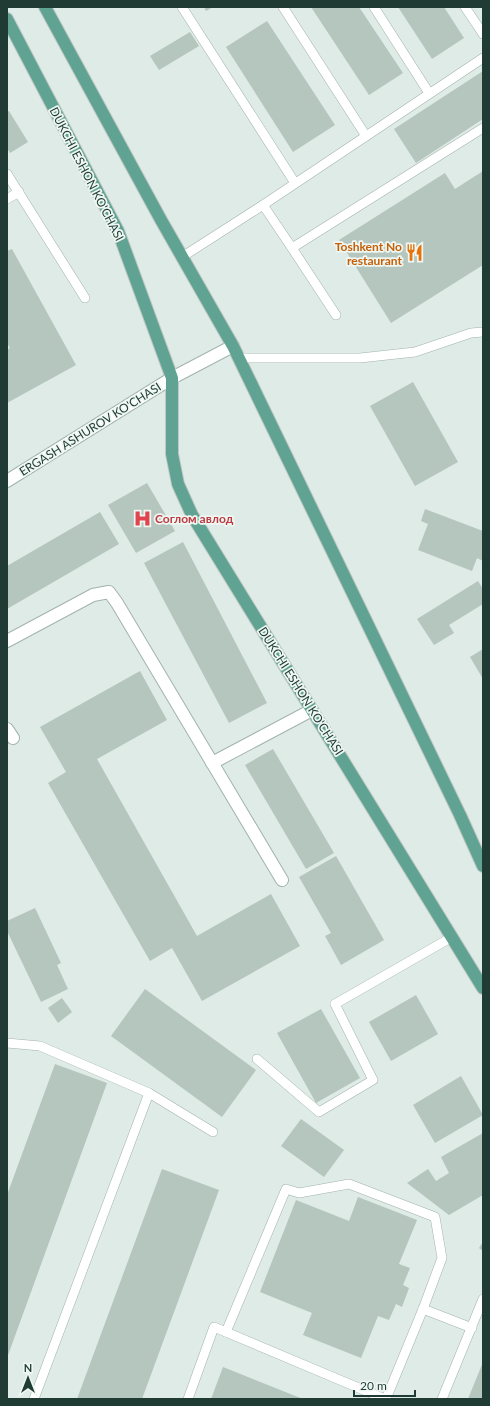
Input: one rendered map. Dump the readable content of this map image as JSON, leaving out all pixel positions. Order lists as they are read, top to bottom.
{
  "streets": {
    "main road": ["DUKCHI ESHON KO'CHASI"],
    "street": ["ERGASH ASHUROV KO'CHASI"]
  },
  "crossings": [
    ["DUKCHI ESHON KO'CHASI", "ERGASH ASHUROV KO'CHASI"]
  ],
  "places": {
    "restaurant": ["Toshkent No restaurant"],
    "hospital": ["Соглом авлод"]
  },
  "scale_bar": "20 m",
  "north": "top"
}
